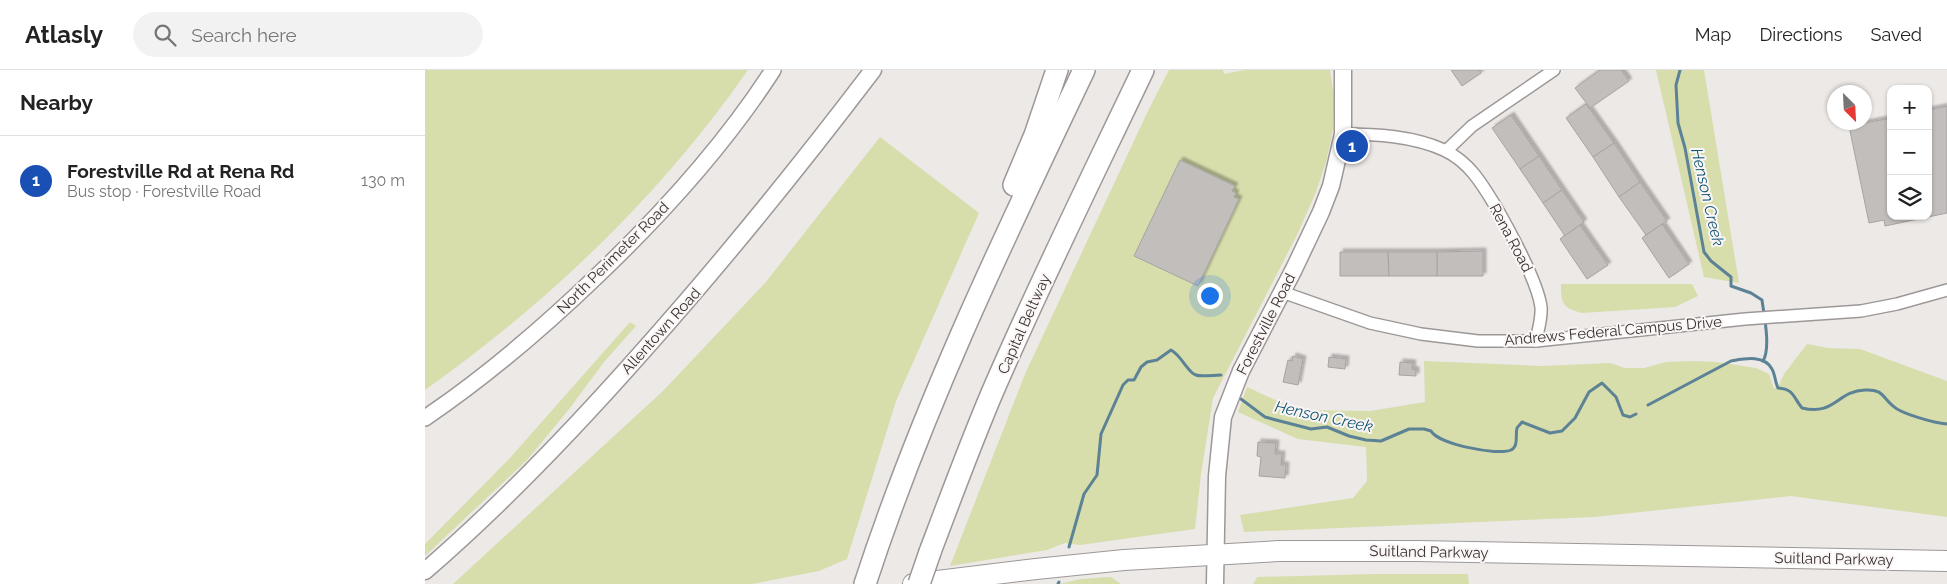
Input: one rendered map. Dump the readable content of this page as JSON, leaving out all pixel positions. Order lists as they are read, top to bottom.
{
  "streets": {
    "highway": ["Capital Beltway", "Suitland Parkway"],
    "main road": ["Forestville Road", "Allentown Road"],
    "street": ["Rena Road", "North Perimeter Road", "Andrews Federal Campus Drive"]
  },
  "crossings": [
    ["Rena Road", "Forestville Road"],
    ["Rena Road", "Andrews Federal Campus Drive"],
    ["Forestville Road", "Andrews Federal Campus Drive"],
    ["Forestville Road", "Suitland Parkway"]
  ],
  "water": ["Henson Creek"],
  "north": "bottom right",
  "page": {
    "header": "Atlasly",
    "search": "Search here",
    "nav": ["Map", "Directions", "Saved"],
    "heading": "Nearby",
    "map_buttons": ["+", "−"],
    "pins": "1",
    "list": [
      {
        "mark": "1",
        "name": "Forestville Rd at Rena Rd",
        "note": "Bus stop · Forestville Road",
        "value": "130 m"
      }
    ]
  }
}
